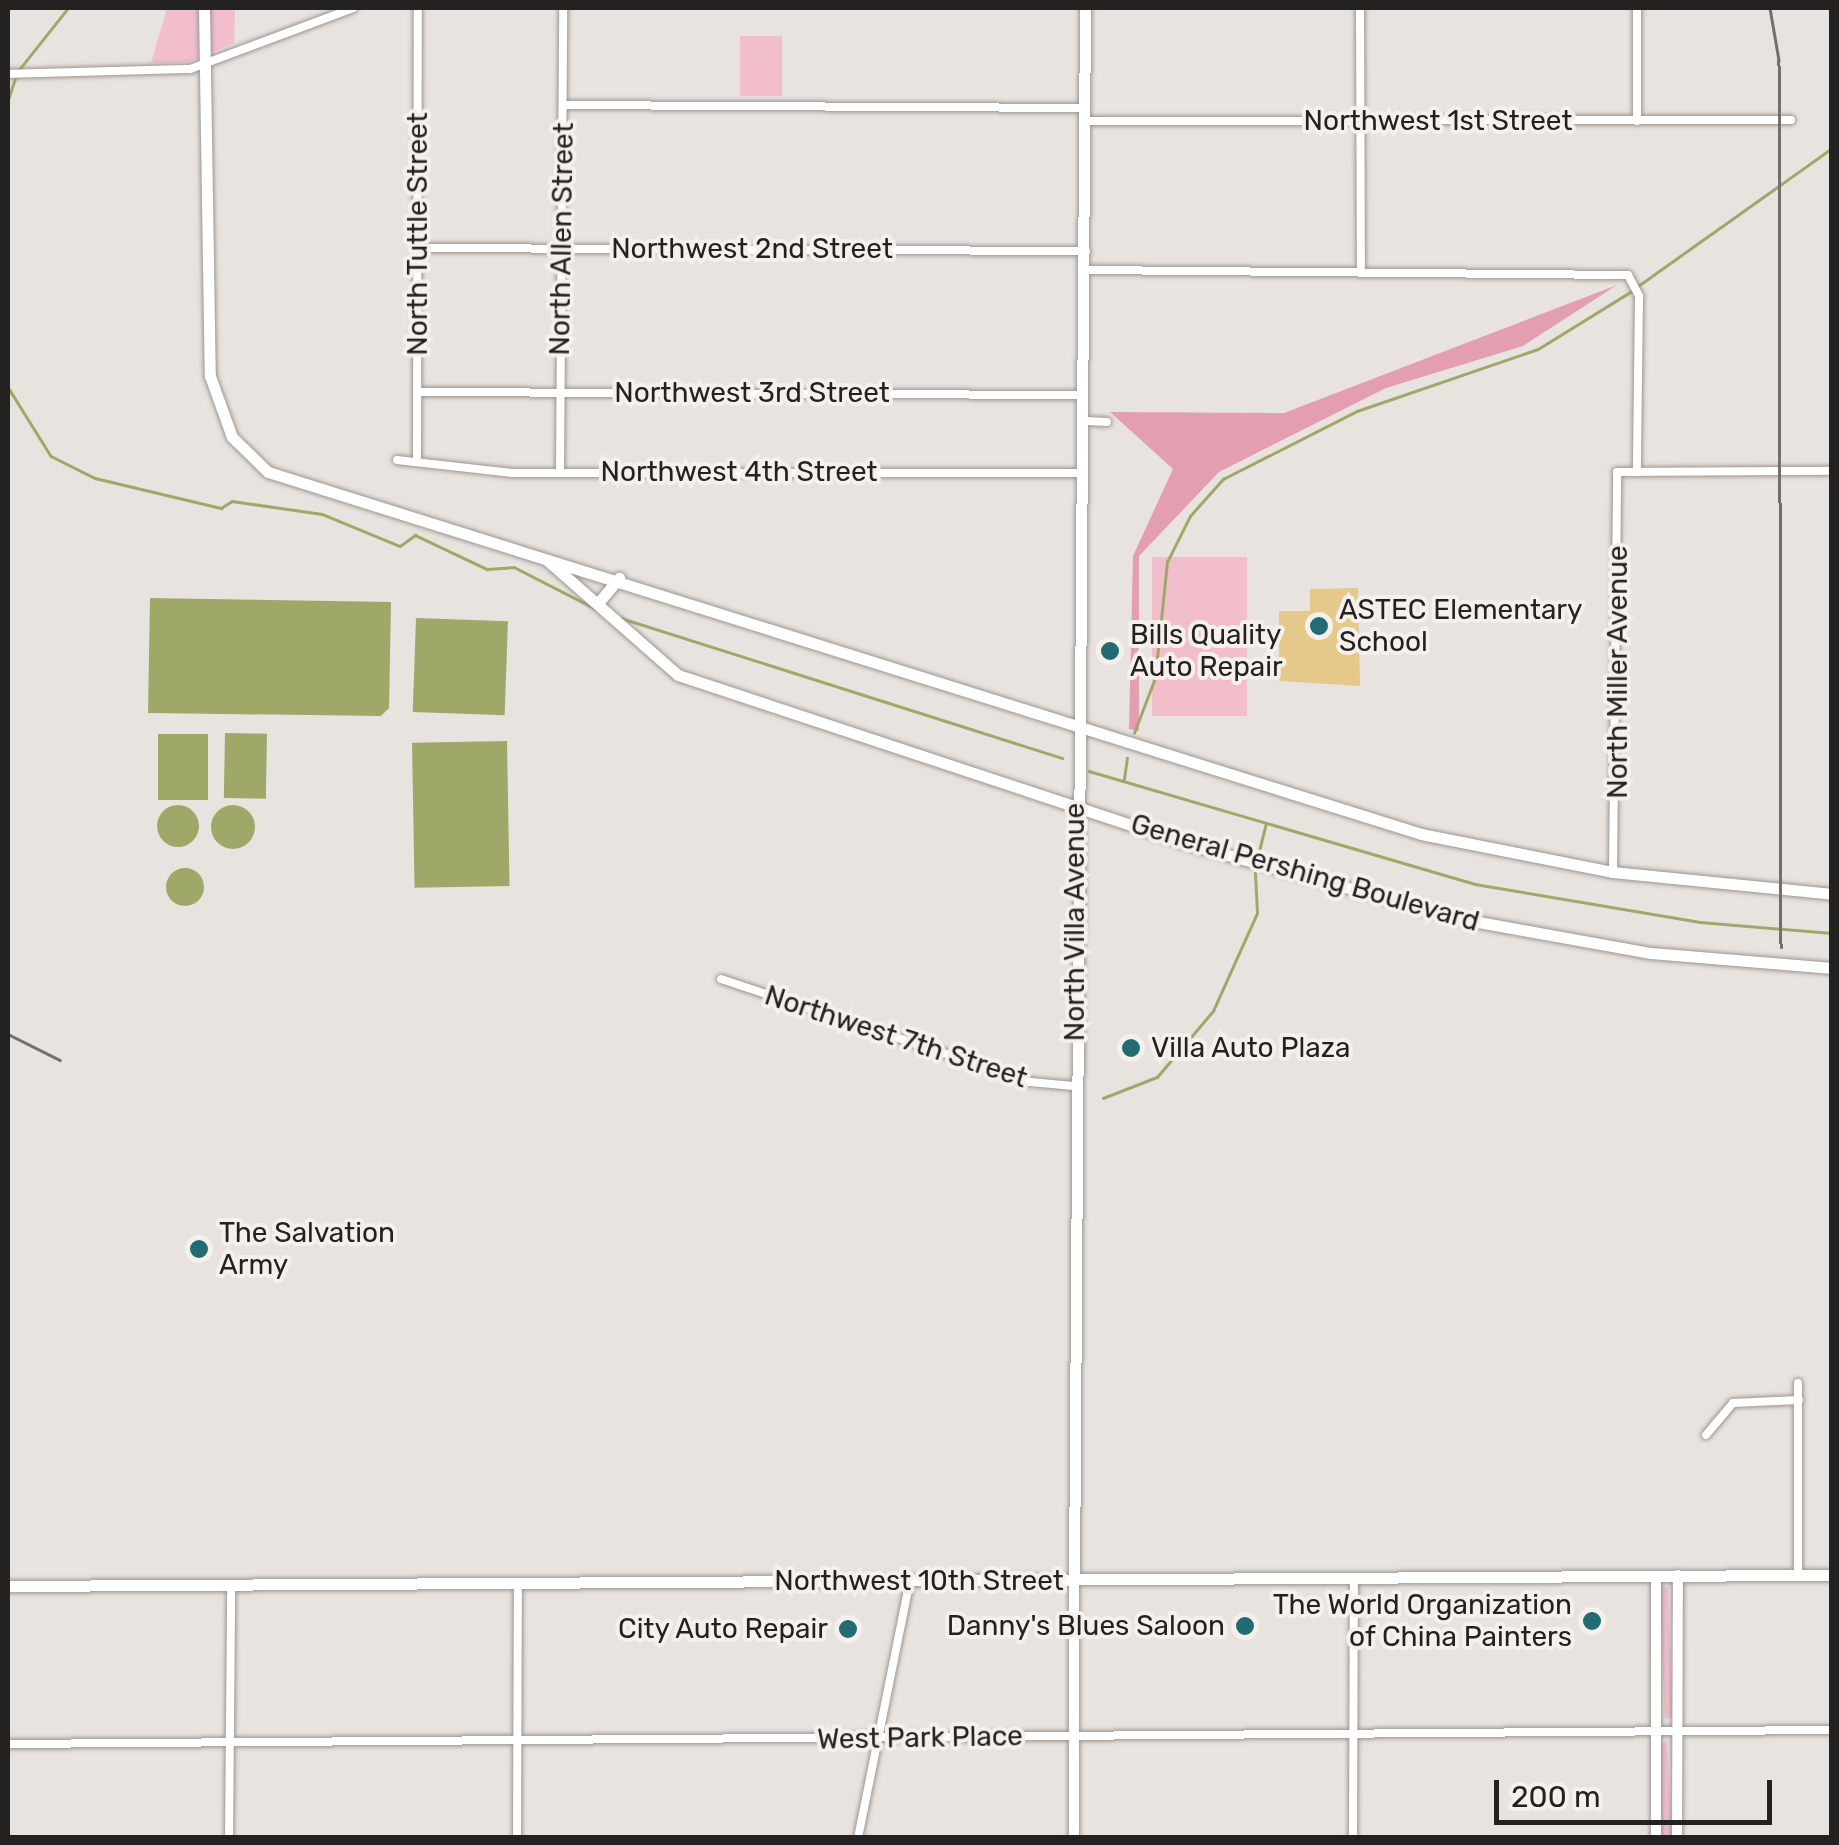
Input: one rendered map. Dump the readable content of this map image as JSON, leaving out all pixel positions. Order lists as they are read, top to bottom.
{
  "streets": {
    "main road": ["General Pershing Boulevard", "North Villa Avenue", "Northwest 10th Street"],
    "street": [
      "Northwest 1st Street",
      "North Tuttle Street",
      "North Allen Street",
      "Northwest 2nd Street",
      "Northwest 3rd Street",
      "Northwest 4th Street",
      "North Miller Avenue",
      "Northwest 7th Street",
      "West Park Place"
    ]
  },
  "crossings": [
    ["Northwest 1st Street", "North Allen Street"],
    ["Northwest 1st Street", "North Villa Avenue"],
    ["North Tuttle Street", "Northwest 2nd Street"],
    ["North Tuttle Street", "Northwest 3rd Street"],
    ["North Tuttle Street", "Northwest 4th Street"],
    ["North Allen Street", "Northwest 2nd Street"],
    ["North Allen Street", "Northwest 3rd Street"],
    ["North Allen Street", "Northwest 4th Street"],
    ["Northwest 2nd Street", "North Villa Avenue"],
    ["Northwest 3rd Street", "North Villa Avenue"],
    ["Northwest 4th Street", "North Villa Avenue"],
    ["North Miller Avenue", "General Pershing Boulevard"],
    ["General Pershing Boulevard", "North Villa Avenue"],
    ["North Villa Avenue", "Northwest 7th Street"],
    ["North Villa Avenue", "Northwest 10th Street"],
    ["North Villa Avenue", "West Park Place"]
  ],
  "places": [
    "ASTEC Elementary School",
    "Bills Quality Auto Repair",
    "Villa Auto Plaza",
    "The Salvation Army",
    "The World Organization of China Painters",
    "Danny's Blues Saloon",
    "City Auto Repair"
  ],
  "scale_bar": "200 m"
}
